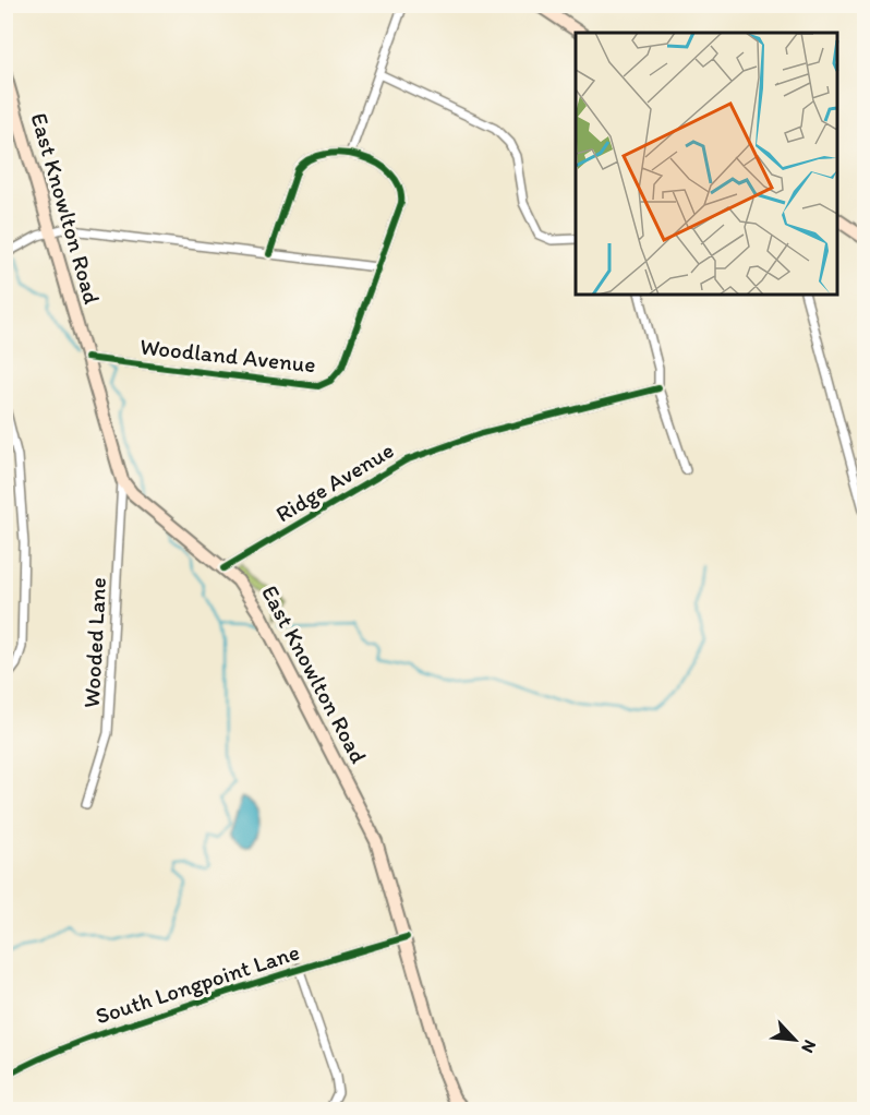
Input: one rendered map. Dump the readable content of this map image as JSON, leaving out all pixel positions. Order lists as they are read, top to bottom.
{
  "streets": {
    "main road": ["East Knowlton Road"],
    "street": [
      "Woodland Avenue",
      "Ridge Avenue",
      "Wooded Lane",
      "South Longpoint Lane"
    ]
  },
  "crossings": [
    ["East Knowlton Road", "Woodland Avenue"],
    ["East Knowlton Road", "Ridge Avenue"],
    ["East Knowlton Road", "Wooded Lane"],
    ["East Knowlton Road", "South Longpoint Lane"]
  ],
  "north": "bottom right"
}
